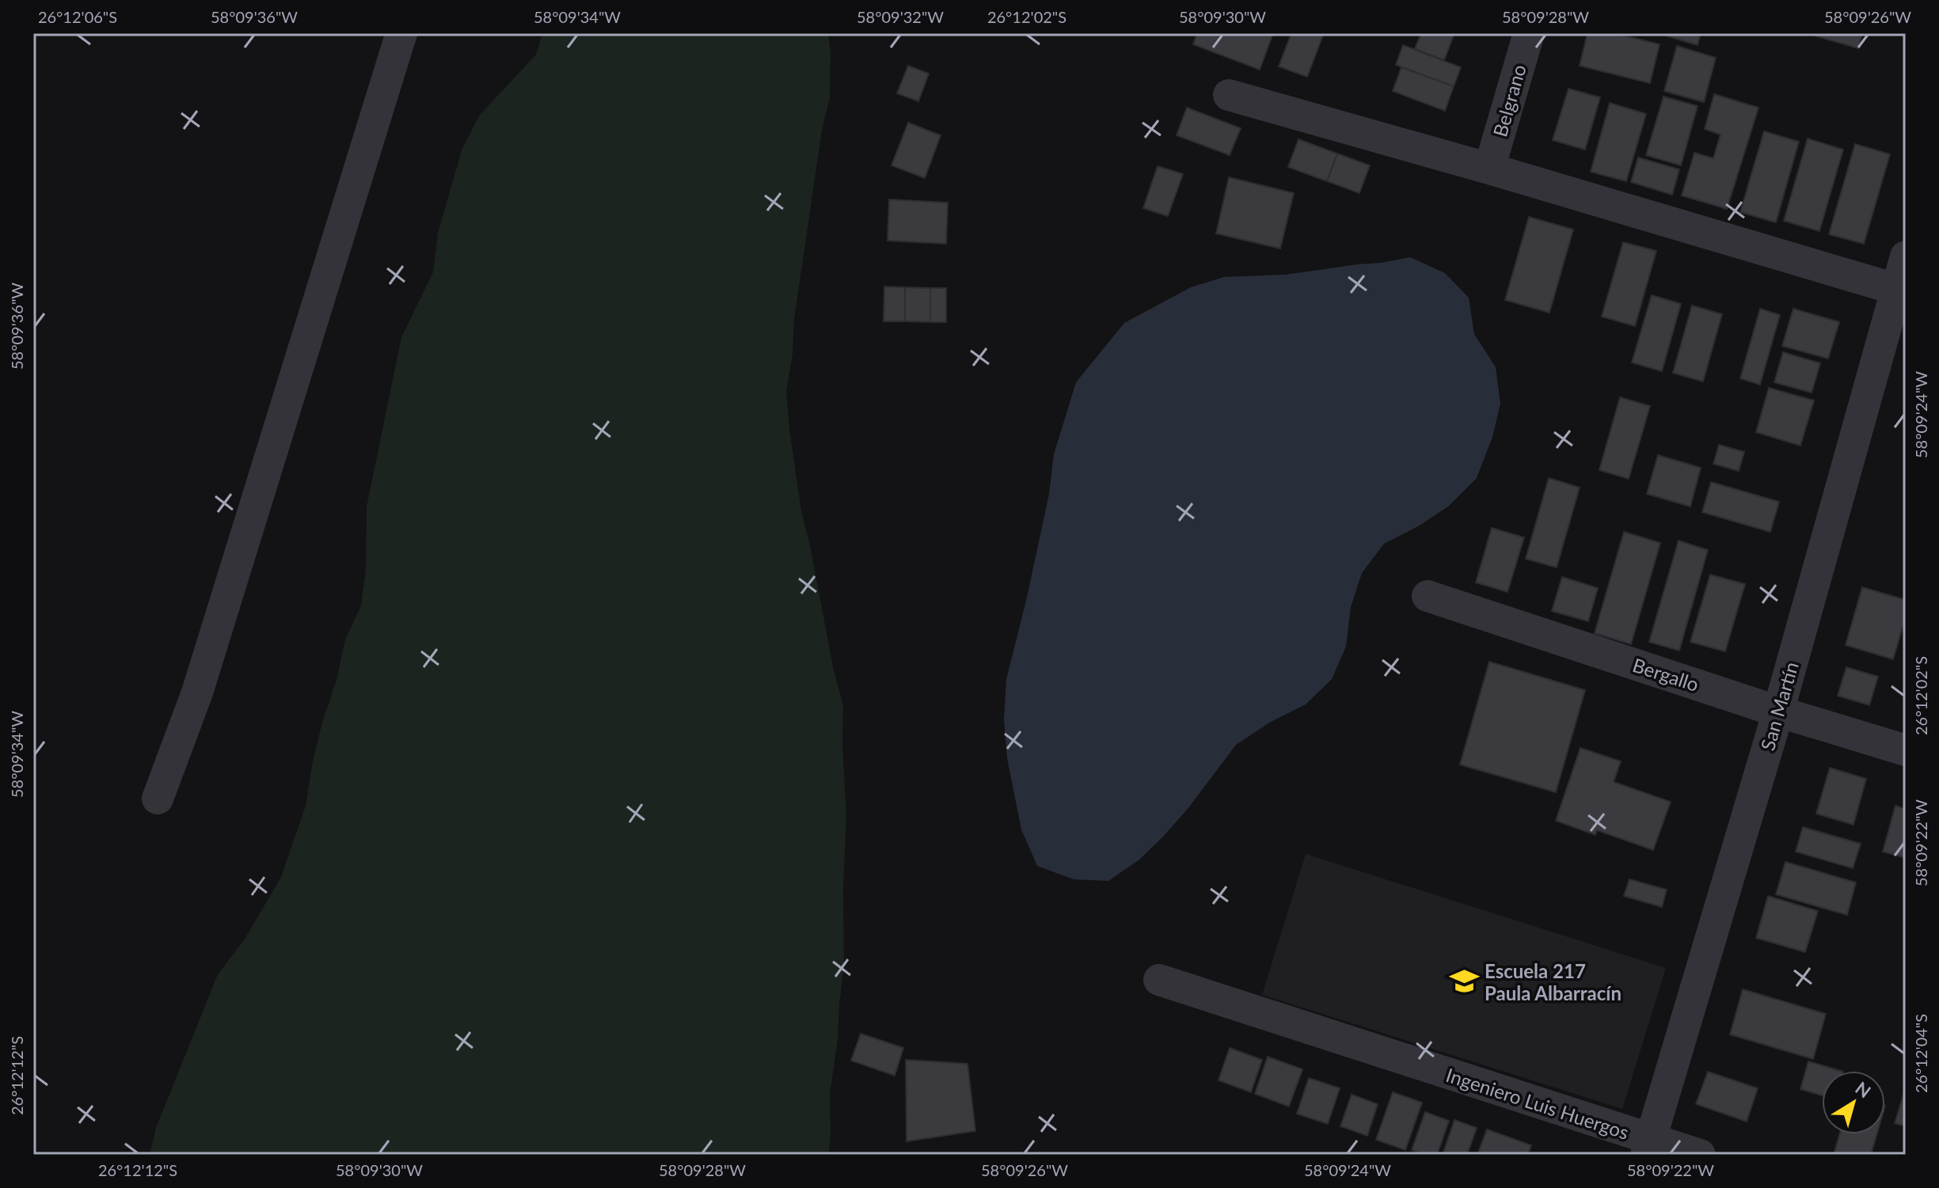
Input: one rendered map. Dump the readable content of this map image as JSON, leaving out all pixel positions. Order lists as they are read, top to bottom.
{
  "streets": {
    "street": [
      "Belgrano",
      "Bergallo",
      "San Martín",
      "Ingeniero Luis Huergos"
    ]
  },
  "crossings": [
    ["Bergallo", "San Martín"],
    ["San Martín", "Ingeniero Luis Huergos"]
  ],
  "places": {
    "school or university": ["Escuela 217 Paula Albarracín"]
  },
  "north": "top right",
  "coordinates": [
    "26°12'06\"S",
    "58°09'36\"W",
    "58°09'34\"W",
    "58°09'32\"W",
    "26°12'02\"S",
    "58°09'30\"W",
    "58°09'28\"W",
    "58°09'26\"W",
    "58°09'24\"W",
    "58°09'22\"W",
    "26°12'04\"S",
    "26°12'12\"S"
  ]
}
